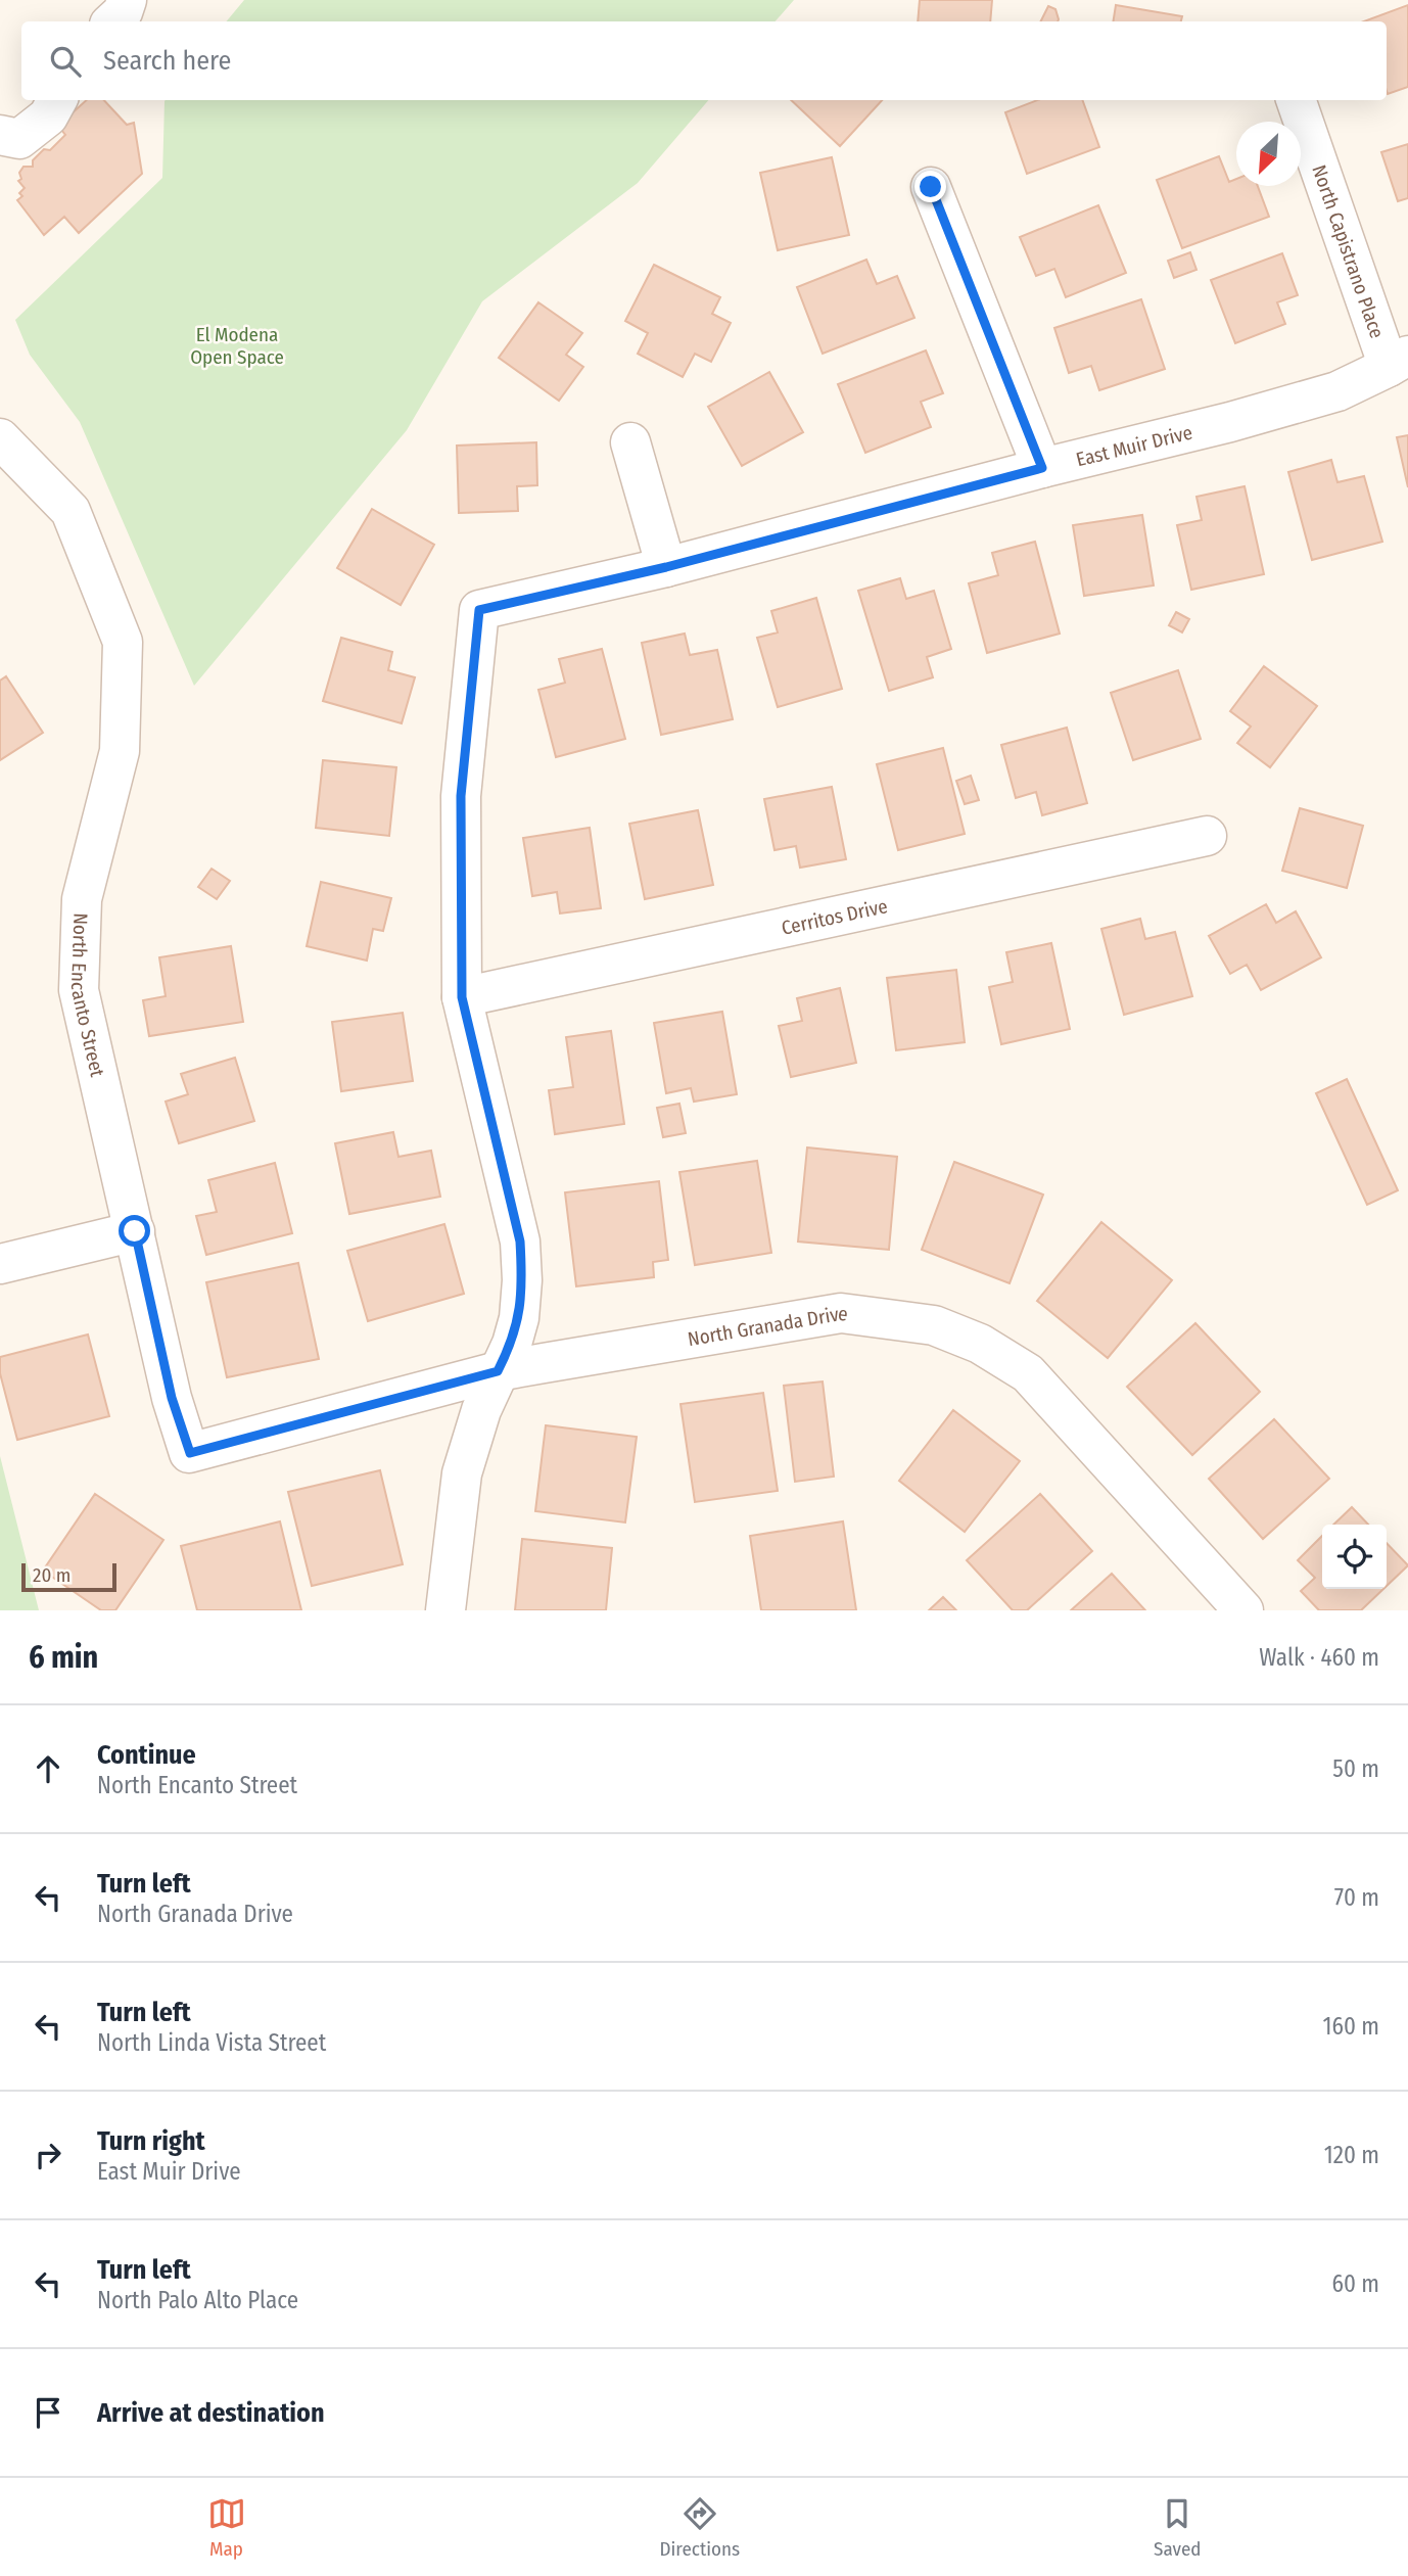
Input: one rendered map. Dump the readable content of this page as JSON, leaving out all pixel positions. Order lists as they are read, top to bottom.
{
  "streets": {
    "street": [
      "North Capistrano Place",
      "East Muir Drive",
      "Cerritos Drive",
      "North Encanto Street",
      "North Granada Drive"
    ]
  },
  "crossings": [
    ["North Capistrano Place", "East Muir Drive"],
    ["East Muir Drive", "Cerritos Drive"],
    ["North Encanto Street", "North Granada Drive"]
  ],
  "parks": ["El Modena Open Space"],
  "scale_bar": "20 m",
  "north": "bottom left",
  "page": {
    "search": "Search here",
    "scale": "20 m",
    "heading": ["6 min", "Walk · 460 m"],
    "list": [
      ["Continue", "North Encanto Street", "50 m"],
      ["Turn left", "North Granada Drive", "70 m"],
      ["Turn left", "North Linda Vista Street", "160 m"],
      ["Turn right", "East Muir Drive", "120 m"],
      ["Turn left", "North Palo Alto Place", "60 m"],
      "Arrive at destination"
    ],
    "nav": ["Map", "Directions", "Saved"]
  }
}
